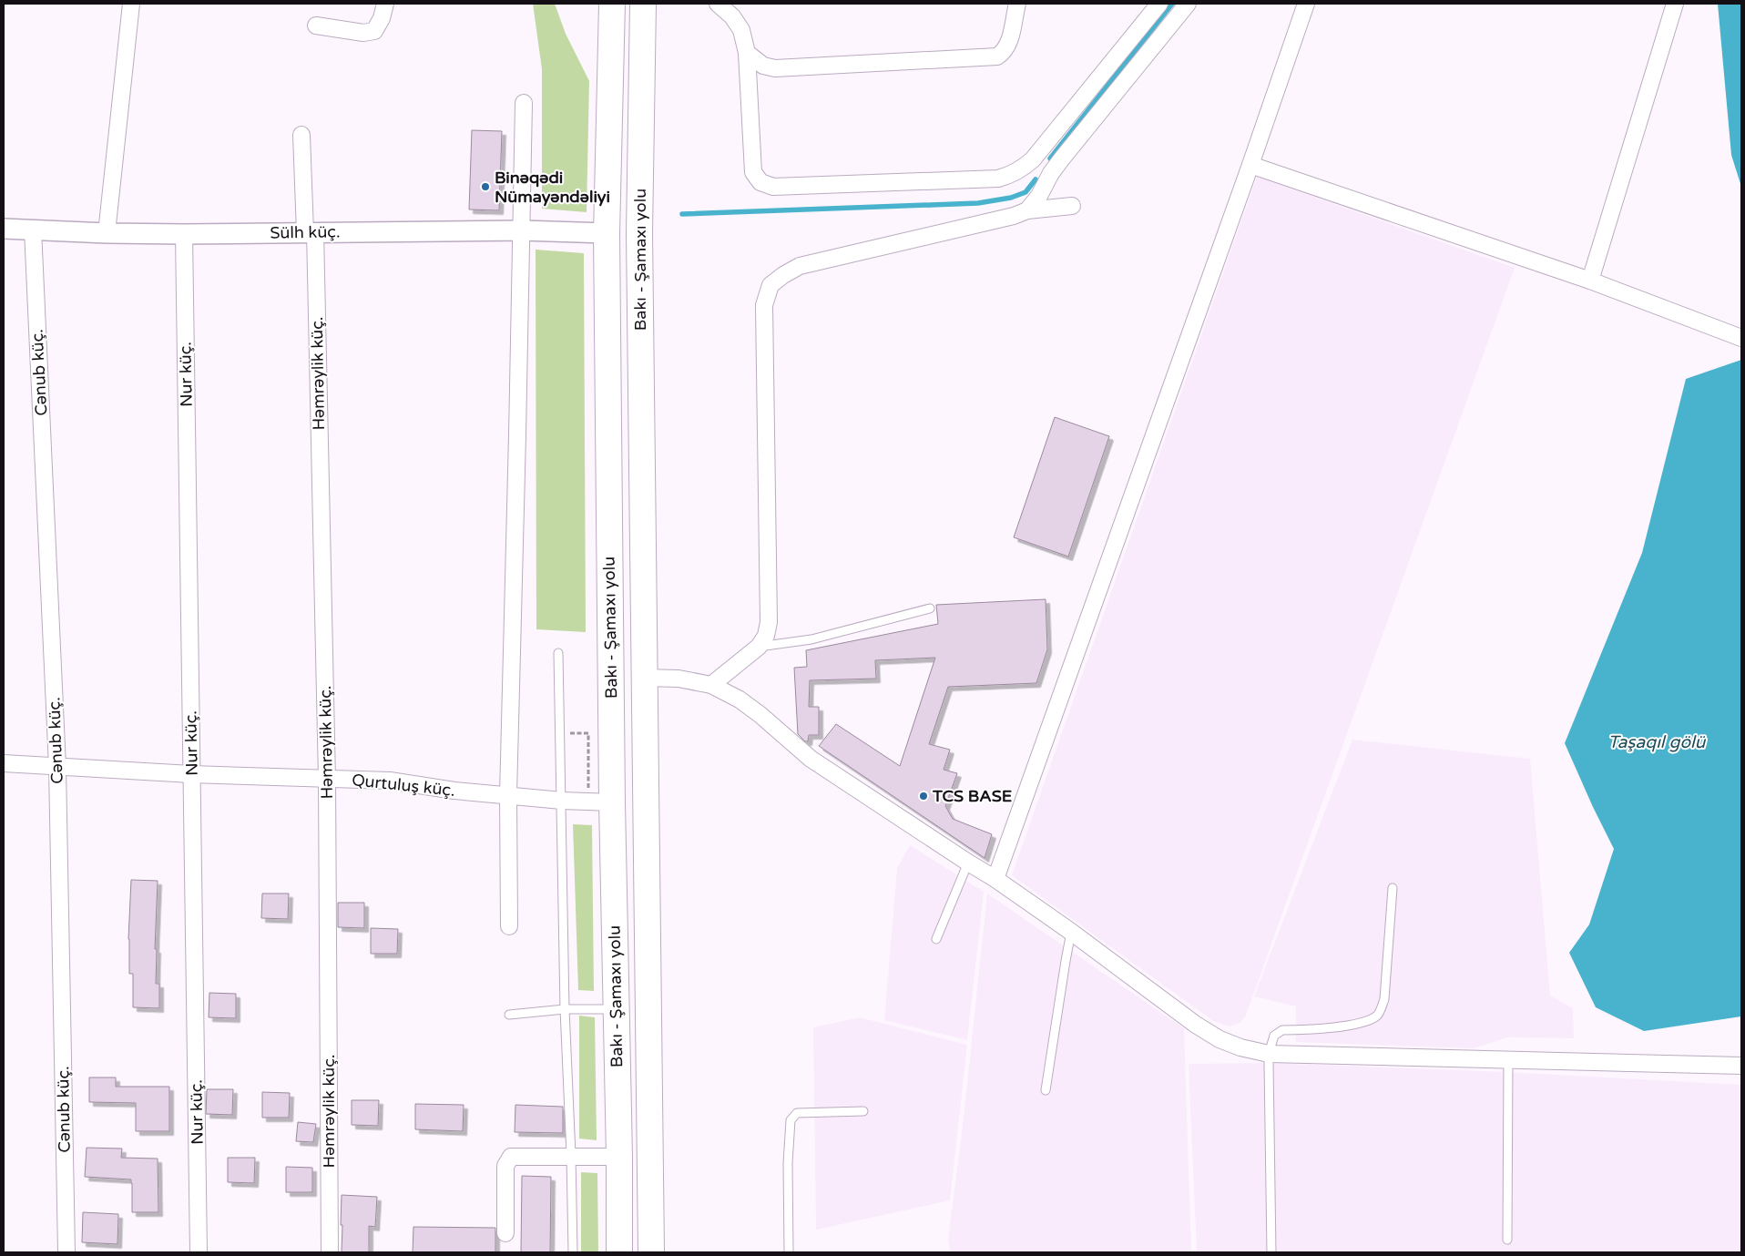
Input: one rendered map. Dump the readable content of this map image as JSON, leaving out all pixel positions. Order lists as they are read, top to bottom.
{
  "streets": {
    "highway": ["Bakı - Şamaxı yolu"],
    "street": [
      "Sülh küç.",
      "Cənub küç.",
      "Həmrəylik küç.",
      "Nur küç.",
      "Qurtuluş küç."
    ]
  },
  "crossings": [
    ["Sülh küç.", "Bakı - Şamaxı yolu"],
    ["Sülh küç.", "Cənub küç."],
    ["Sülh küç.", "Həmrəylik küç."],
    ["Sülh küç.", "Nur küç."],
    ["Bakı - Şamaxı yolu", "Qurtuluş küç."],
    ["Cənub küç.", "Qurtuluş küç."],
    ["Həmrəylik küç.", "Qurtuluş küç."],
    ["Nur küç.", "Qurtuluş küç."]
  ],
  "water": ["Taşaqıl gölü"],
  "places": ["Binəqədi Nümayəndəliyi", "TCS BASE"]
}
